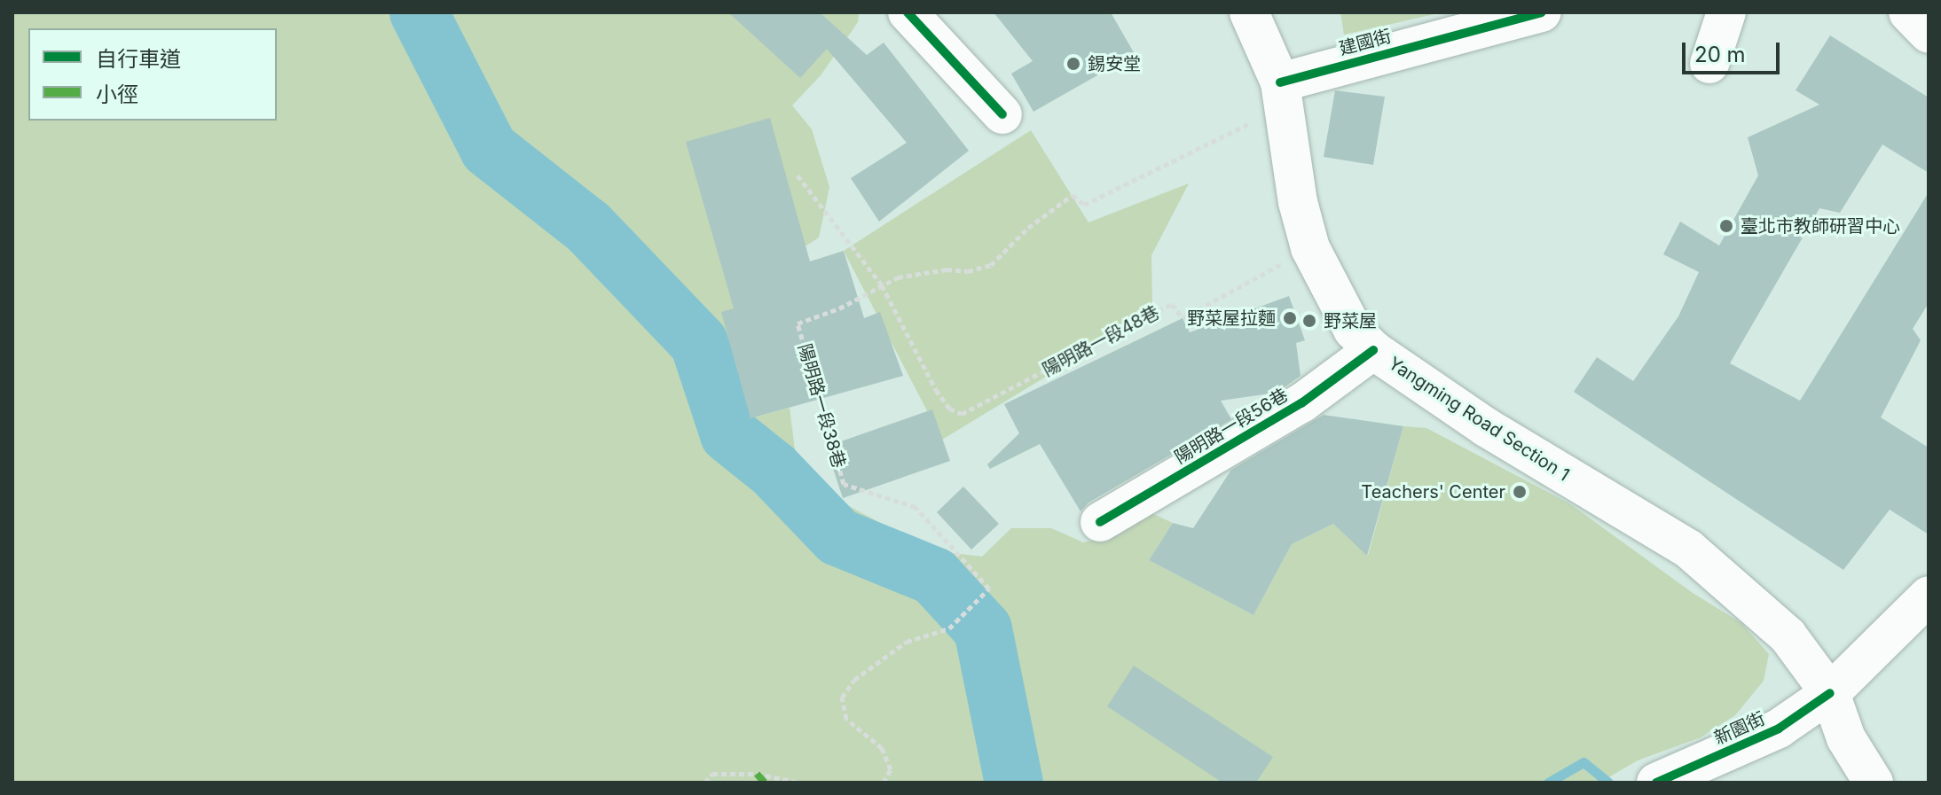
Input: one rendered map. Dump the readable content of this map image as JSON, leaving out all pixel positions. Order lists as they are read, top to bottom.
{
  "streets": {
    "main road": [
      "建國街",
      "Yangming Road Section 1",
      "陽明路一段56巷",
      "新園街"
    ],
    "path": ["陽明路一段48巷", "陽明路一段38巷"]
  },
  "crossings": [
    ["建國街", "Yangming Road Section 1"],
    ["陽明路一段48巷", "陽明路一段38巷"],
    ["陽明路一段48巷", "Yangming Road Section 1"],
    ["Yangming Road Section 1", "陽明路一段56巷"],
    ["Yangming Road Section 1", "新園街"]
  ],
  "places": [
    "錫安堂",
    "臺北市教師研習中心",
    "野菜屋拉麵",
    "野菜屋",
    "Teachers' Center"
  ],
  "legend": ["自行車道", "小徑"],
  "scale_bar": "20 m"
}
